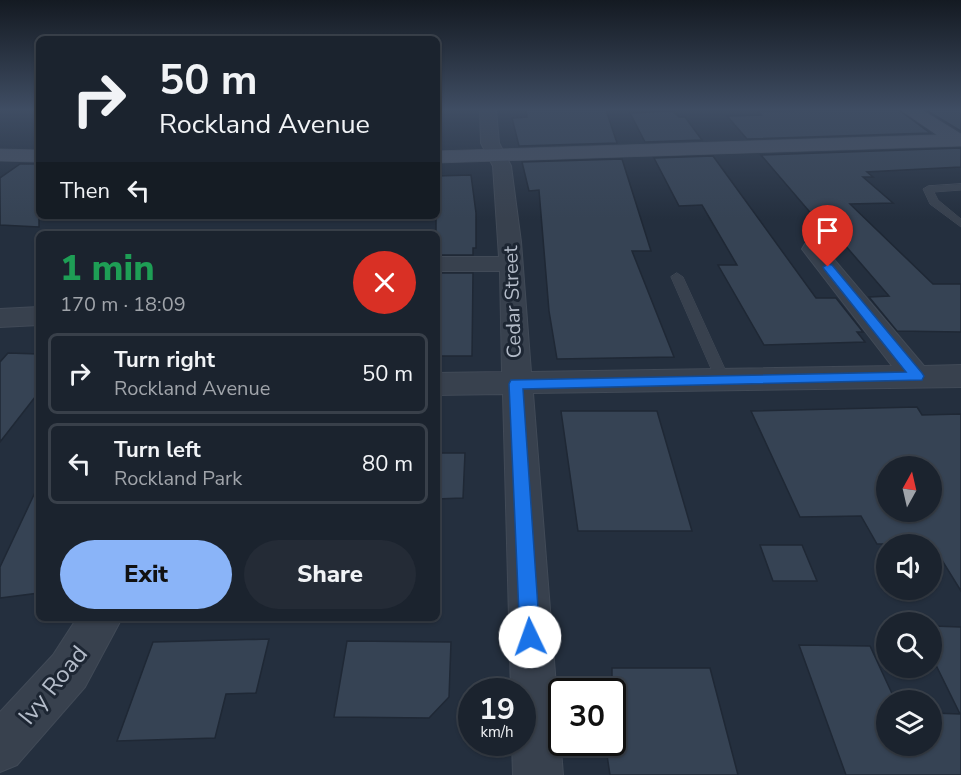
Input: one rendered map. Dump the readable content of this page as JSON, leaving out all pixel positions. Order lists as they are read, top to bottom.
{
  "streets": {
    "street": ["Cedar Street", "Ivy Road"]
  },
  "north": "top",
  "page": {
    "turn": ["50 m", "Rockland Avenue"],
    "then": "Then",
    "heading": ["1 min", "170 m · 18:09"],
    "list": [
      {
        "name": "Turn right",
        "note": "Rockland Avenue",
        "value": "50 m"
      },
      {
        "name": "Turn left",
        "note": "Rockland Park",
        "value": "80 m"
      }
    ],
    "buttons": ["Exit", "Share"],
    "speed": "19 km/h",
    "limit": "30"
  }
}
